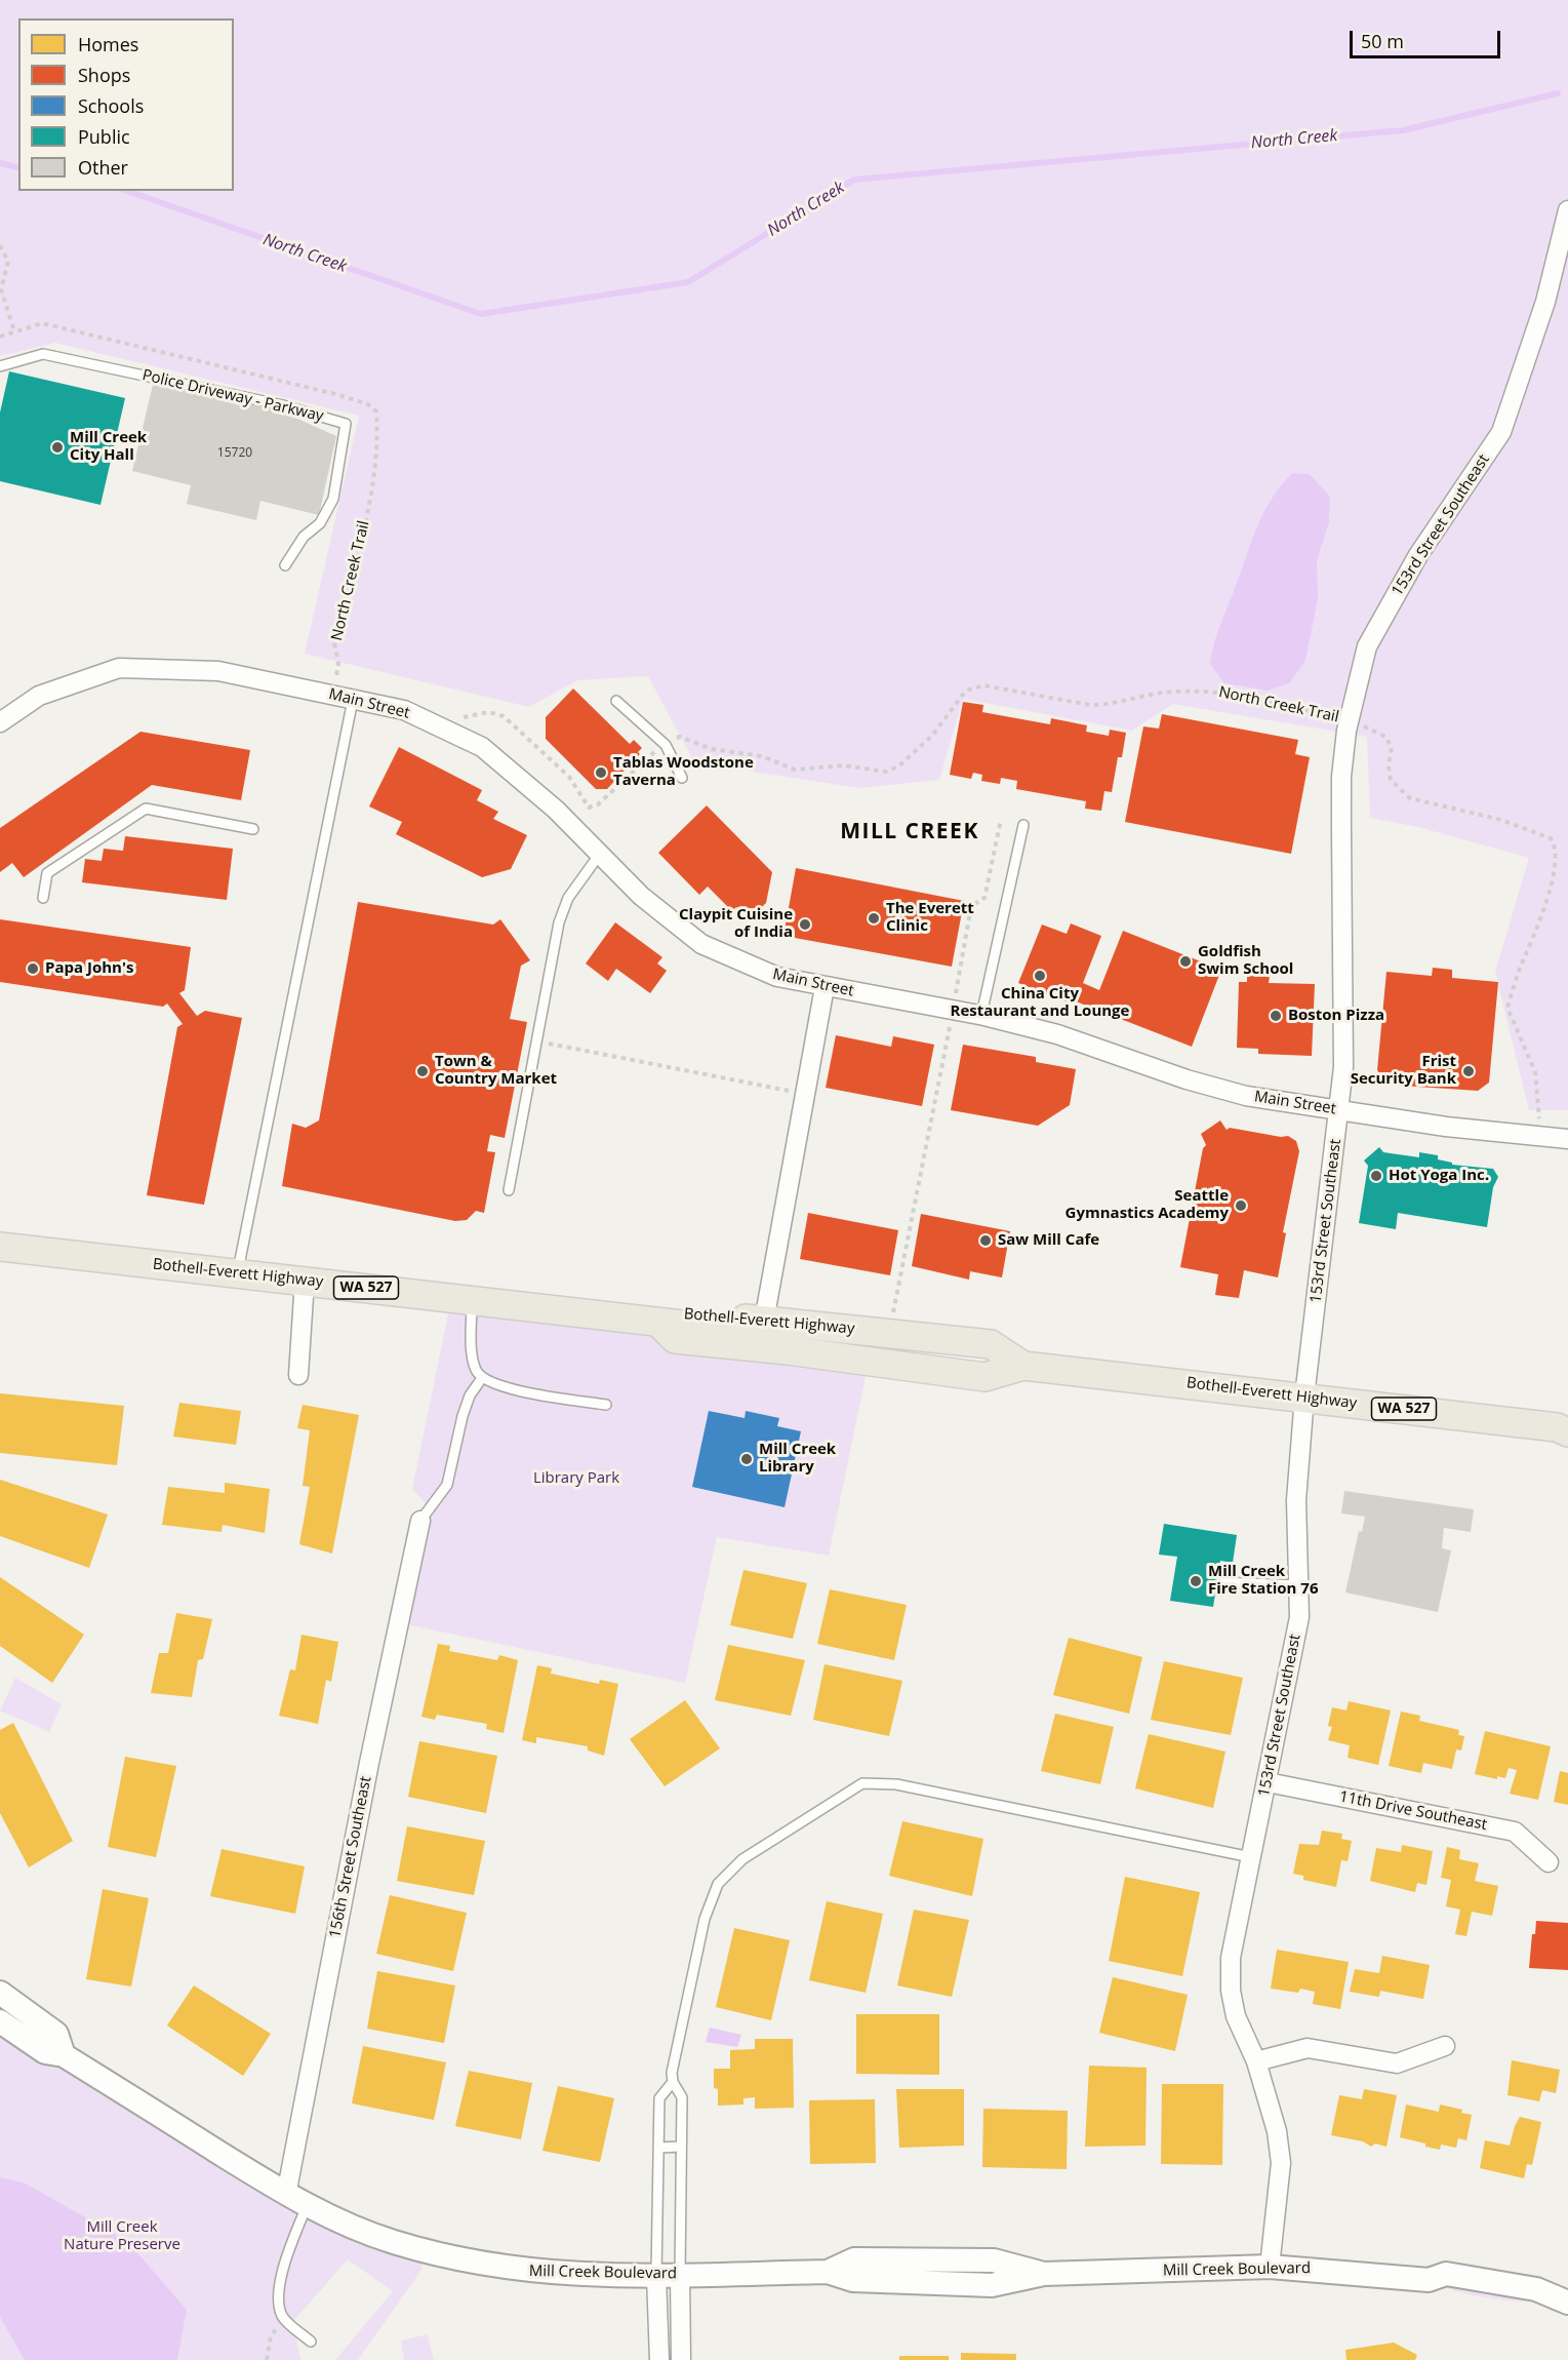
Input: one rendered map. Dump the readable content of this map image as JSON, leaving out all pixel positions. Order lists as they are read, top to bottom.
{
  "streets": {
    "main road": ["Bothell-Everett Highway", "WA 527"],
    "street": [
      "153rd Street Southeast",
      "Main Street",
      "11th Drive Southeast",
      "156th Street Southeast",
      "Mill Creek Boulevard"
    ],
    "lane": ["Police Driveway - Parkway"],
    "path": ["North Creek Trail"]
  },
  "crossings": [
    ["153rd Street Southeast", "North Creek Trail"],
    ["153rd Street Southeast", "Main Street"],
    ["153rd Street Southeast", "Bothell-Everett Highway"],
    ["153rd Street Southeast", "11th Drive Southeast"],
    ["153rd Street Southeast", "Mill Creek Boulevard"],
    ["156th Street Southeast", "Mill Creek Boulevard"]
  ],
  "districts": ["MILL CREEK"],
  "water": ["North Creek"],
  "parks": ["Library Park", "Mill Creek Nature Preserve"],
  "places": [
    "Mill Creek City Hall",
    "Tablas Woodstone Taverna",
    "The Everett Clinic",
    "Claypit Cuisine of India",
    "Goldfish Swim School",
    "Papa John's",
    "China City Restaurant and Lounge",
    "Boston Pizza",
    "Town & Country Market",
    "Frist Security Bank",
    "Hot Yoga Inc.",
    "Seattle Gymnastics Academy",
    "Saw Mill Cafe",
    "Mill Creek Library",
    "Mill Creek Fire Station 76"
  ],
  "house_numbers": ["15720"],
  "legend": [
    "Homes",
    "Shops",
    "Schools",
    "Public",
    "Other"
  ],
  "scale_bar": "50 m"
}
